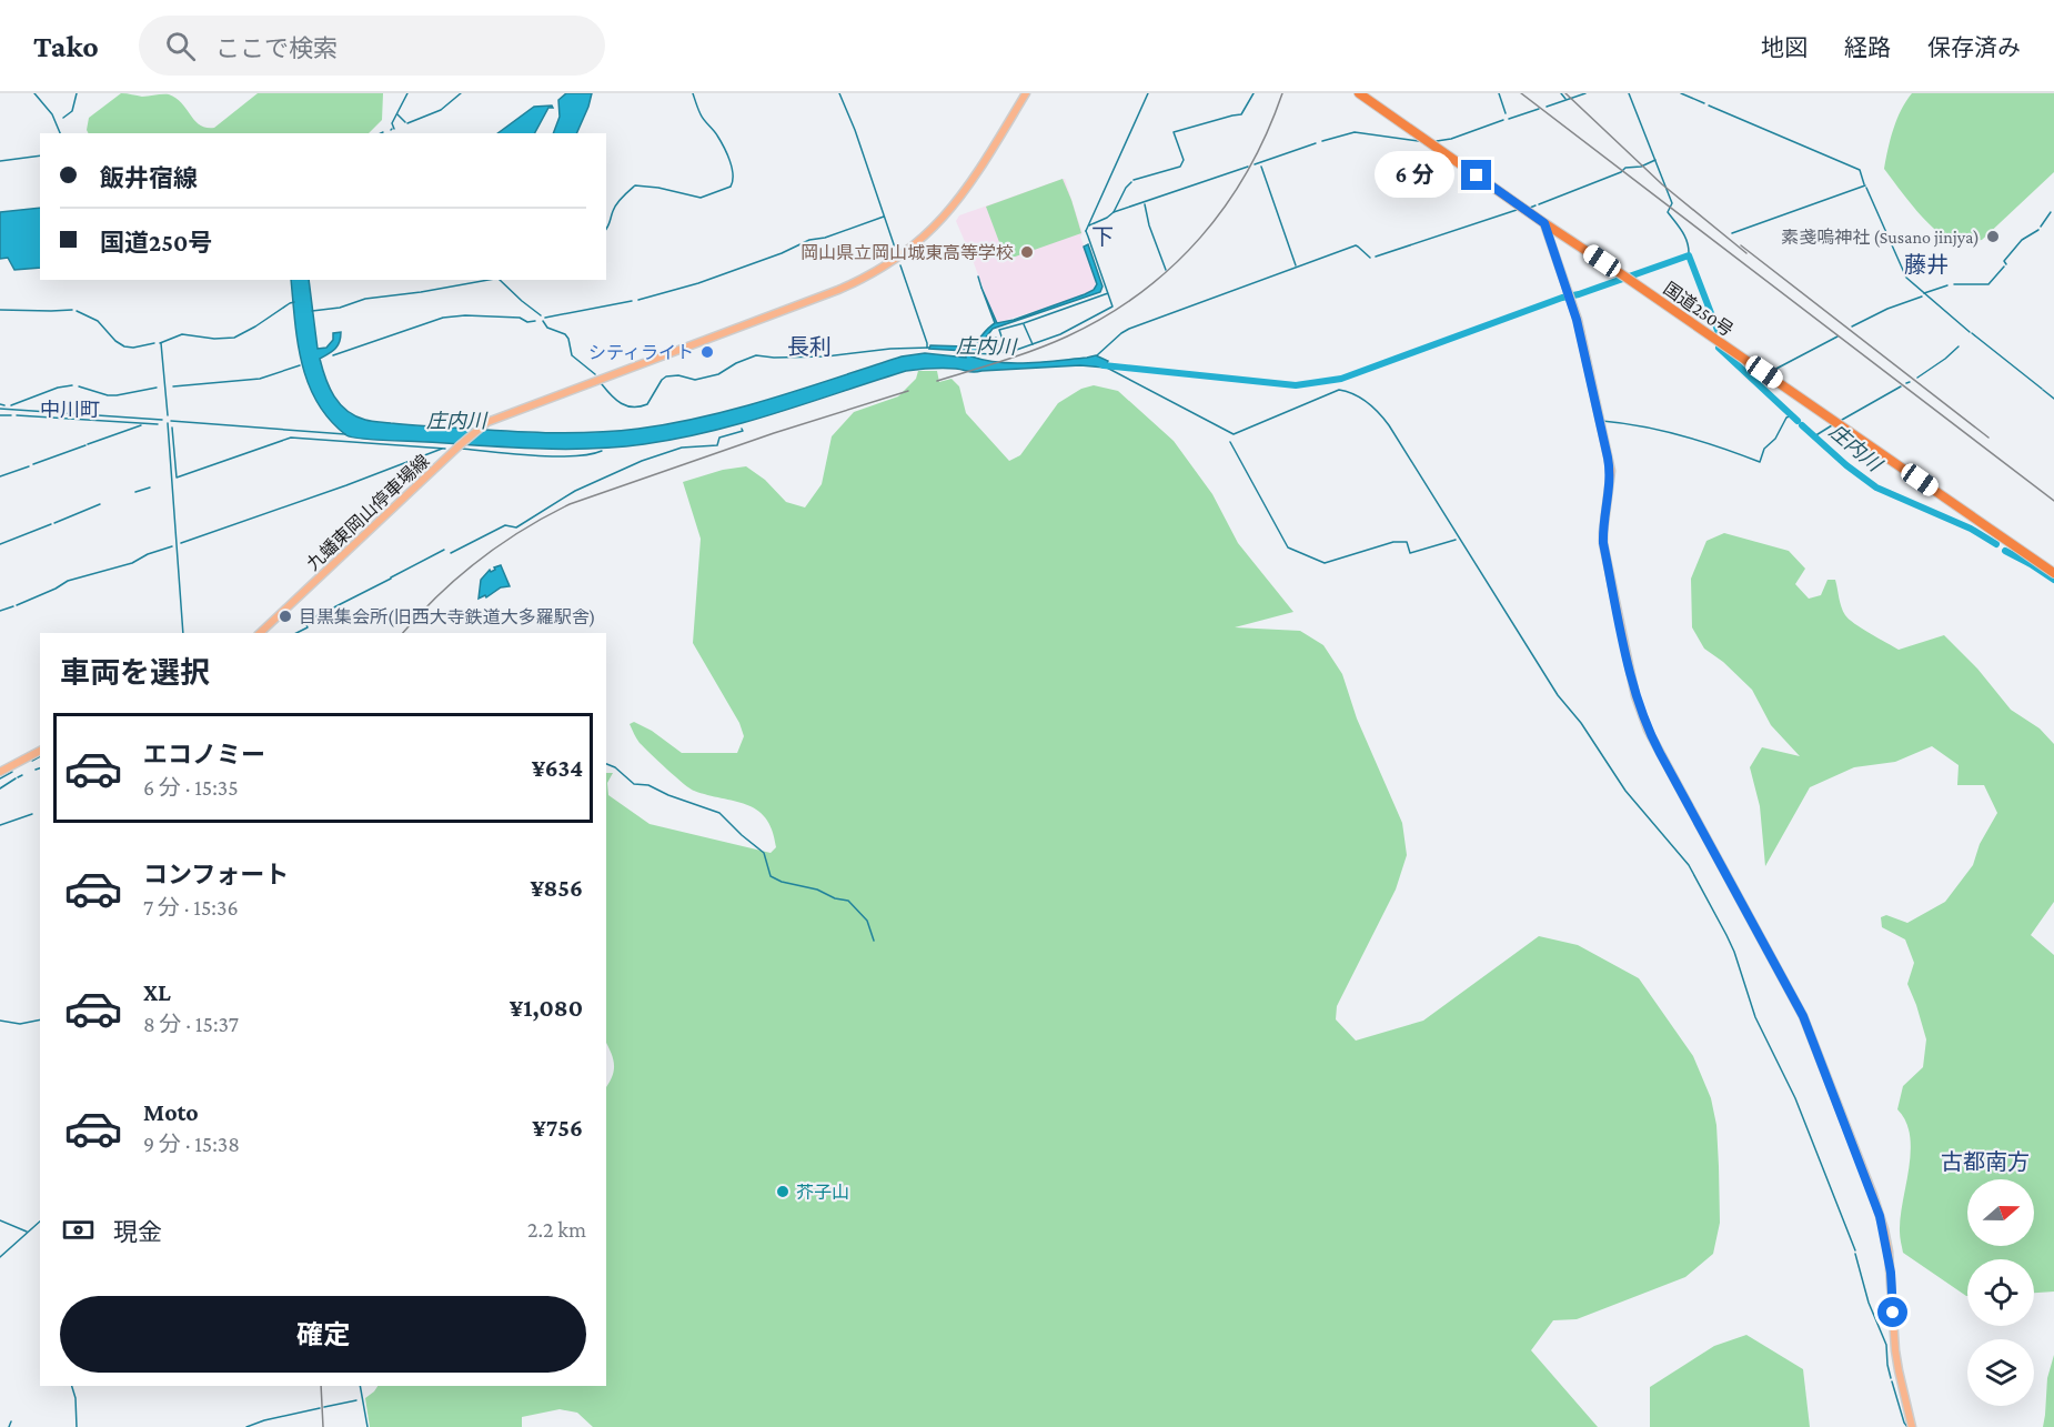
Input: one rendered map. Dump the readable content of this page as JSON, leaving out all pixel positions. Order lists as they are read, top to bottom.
{
  "streets": {
    "highway": ["国道250号"],
    "main road": ["九蟠東岡山停車場線"]
  },
  "districts": [
    "下",
    "藤井",
    "長利",
    "中川町",
    "古都南方"
  ],
  "water": ["庄内川"],
  "places": [
    "素戔嗚神社 (Susano jinjya)",
    "岡山県立岡山城東高等学校",
    "シティライト",
    "目黒集会所(旧西大寺鉄道大多羅駅舎)",
    "芥子山"
  ],
  "north": "right",
  "page": {
    "header": "Tako",
    "search": "ここで検索",
    "nav": ["地図", "経路", "保存済み"],
    "banner": ["飯井宿線", "国道250号"],
    "bubble": "6 分",
    "heading": "車両を選択",
    "list": [
      {
        "name": "エコノミー",
        "note": "6 分 · 15:35",
        "value": "¥634"
      },
      {
        "name": "コンフォート",
        "note": "7 分 · 15:36",
        "value": "¥856"
      },
      {
        "name": "XL",
        "note": "8 分 · 15:37",
        "value": "¥1,080"
      },
      {
        "name": "Moto",
        "note": "9 分 · 15:38",
        "value": "¥756"
      }
    ],
    "pay": ["現金", "2.2 km"],
    "buttons": "確定"
  }
}
